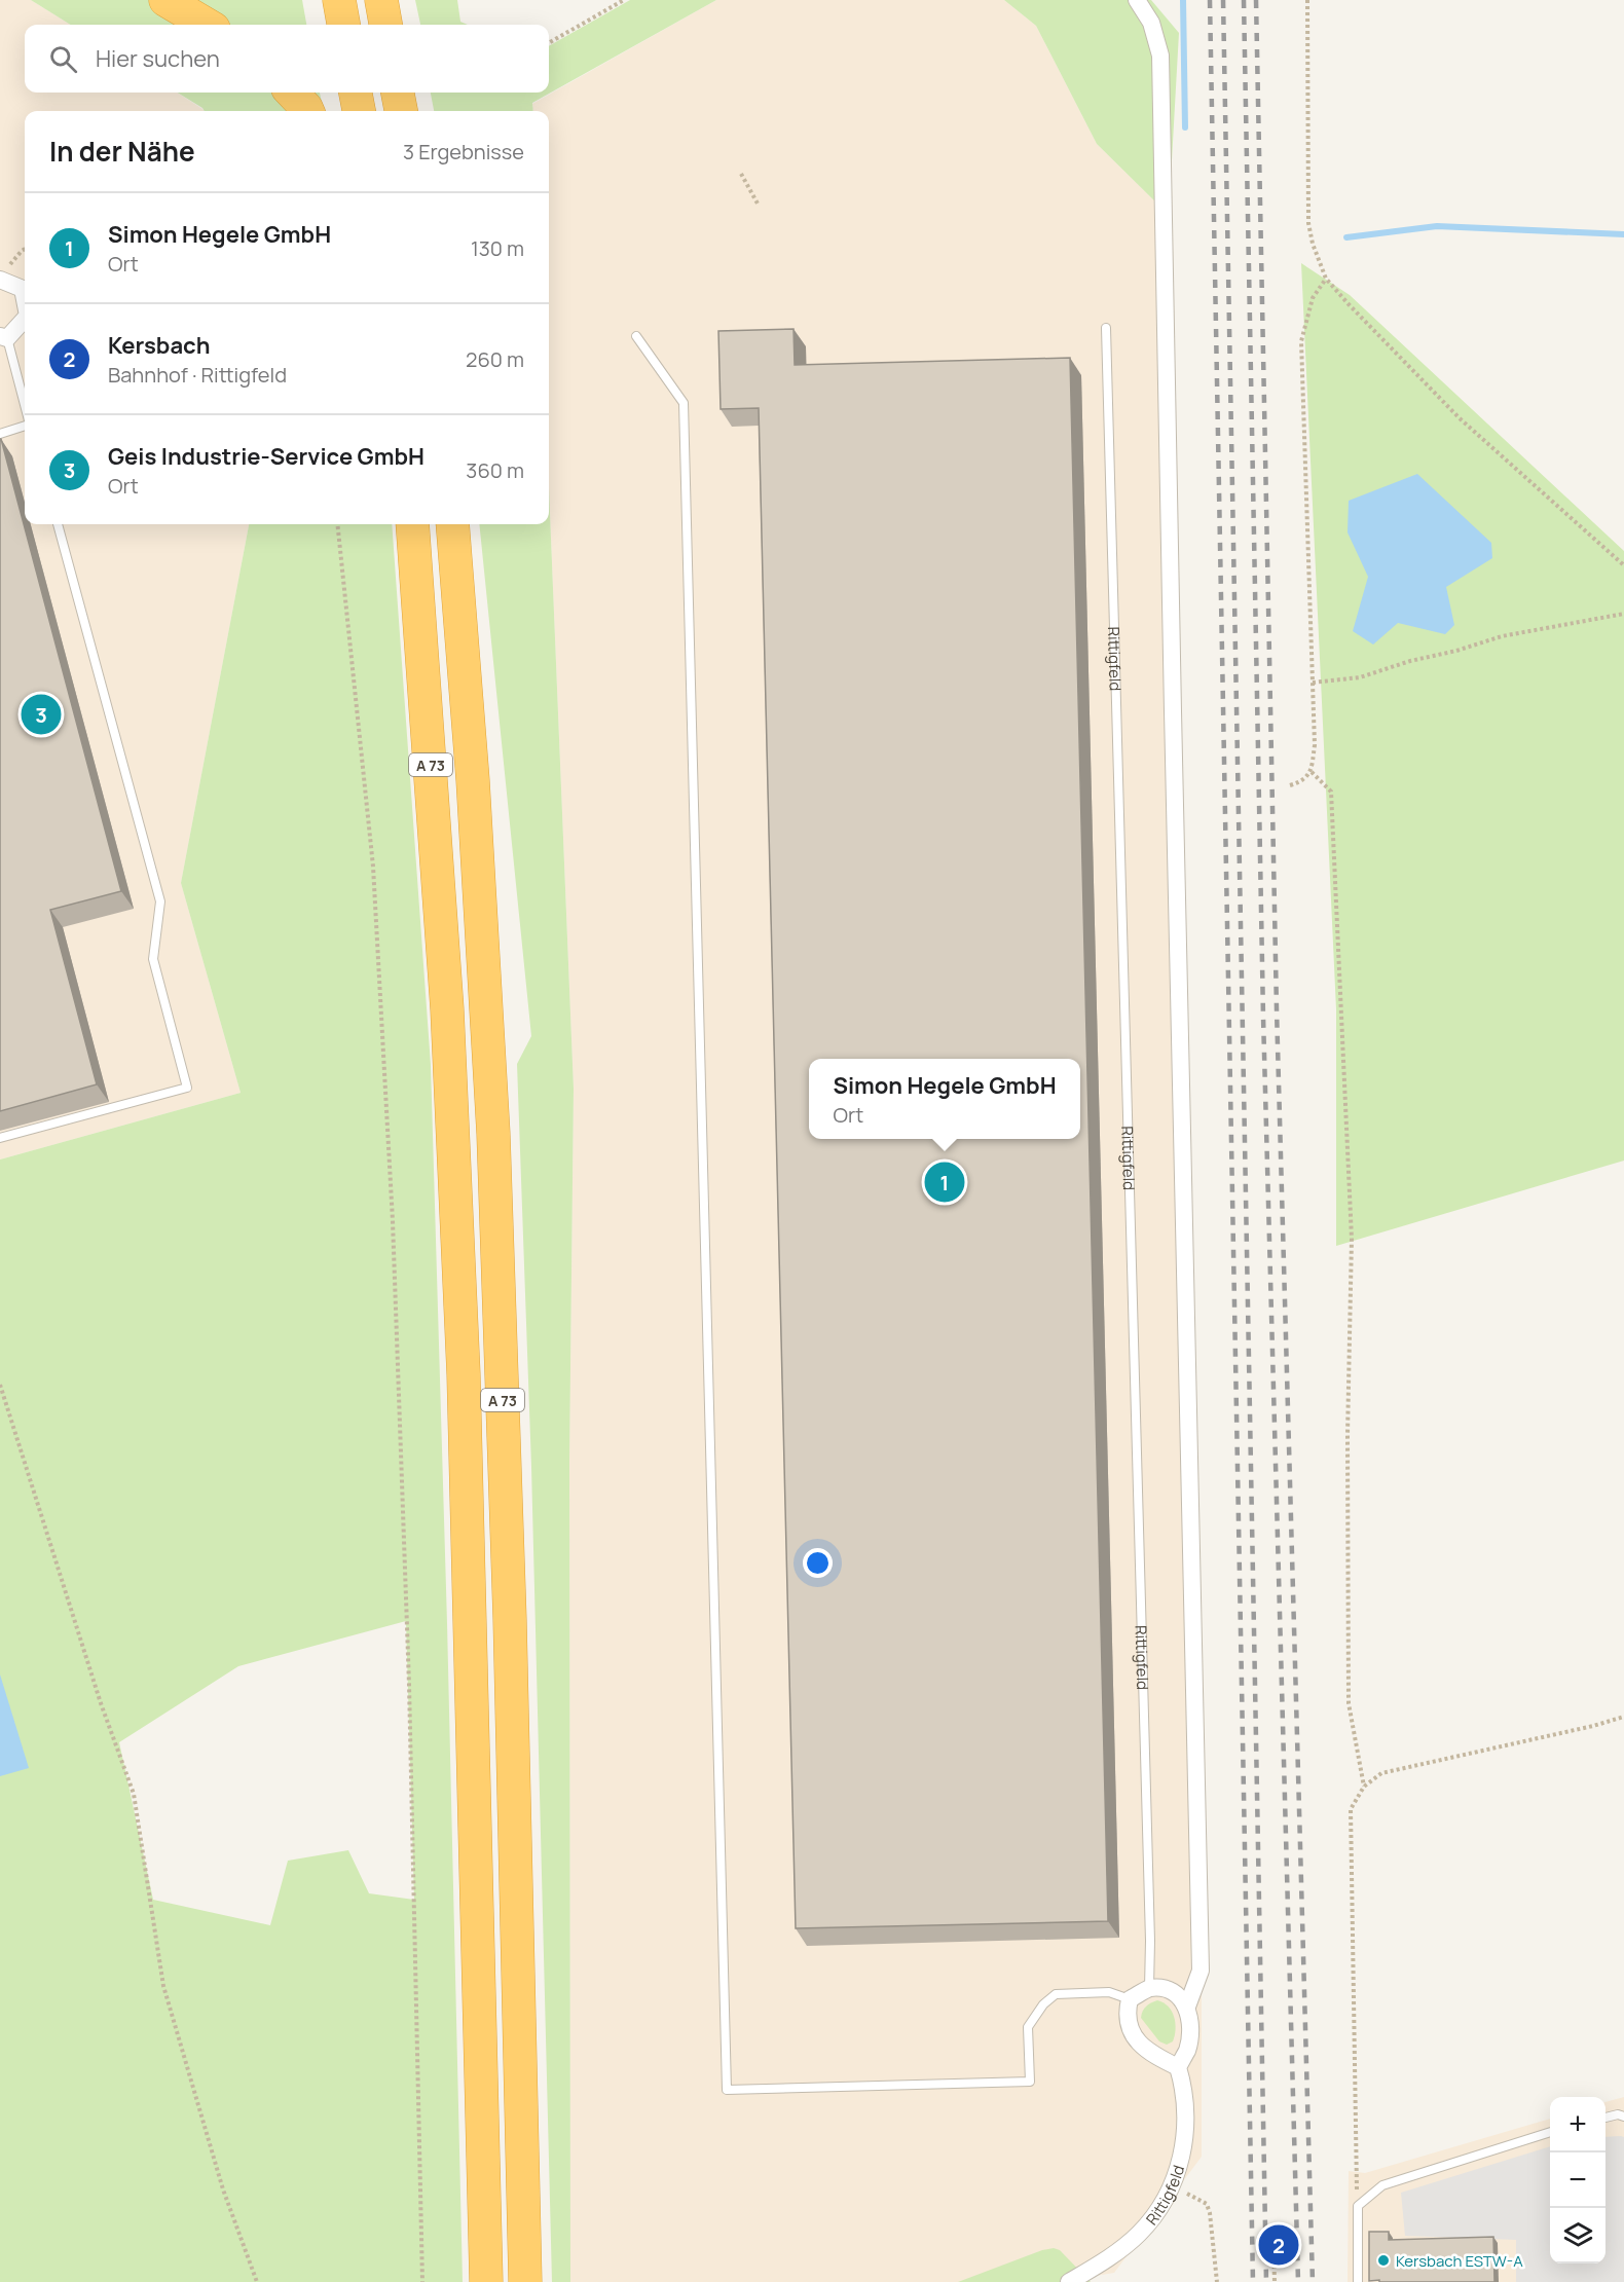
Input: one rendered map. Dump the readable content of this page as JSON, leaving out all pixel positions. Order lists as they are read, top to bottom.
{
  "streets": {
    "highway": ["A 73"],
    "street": ["Rittigfeld"]
  },
  "places": ["Kersbach ESTW-A"],
  "page": {
    "search": "Hier suchen",
    "heading": ["In der Nähe", "3 Ergebnisse"],
    "list": [
      {
        "mark": "1",
        "name": "Simon Hegele GmbH",
        "note": "Ort",
        "value": "130 m"
      },
      {
        "mark": "2",
        "name": "Kersbach",
        "note": "Bahnhof · Rittigfeld",
        "value": "260 m"
      },
      {
        "mark": "3",
        "name": "Geis Industrie-Service GmbH",
        "note": "Ort",
        "value": "360 m"
      }
    ],
    "pins": ["3", "1", "2"],
    "popup": ["Simon Hegele GmbH", "Ort"],
    "map_buttons": ["+", "−"]
  }
}
